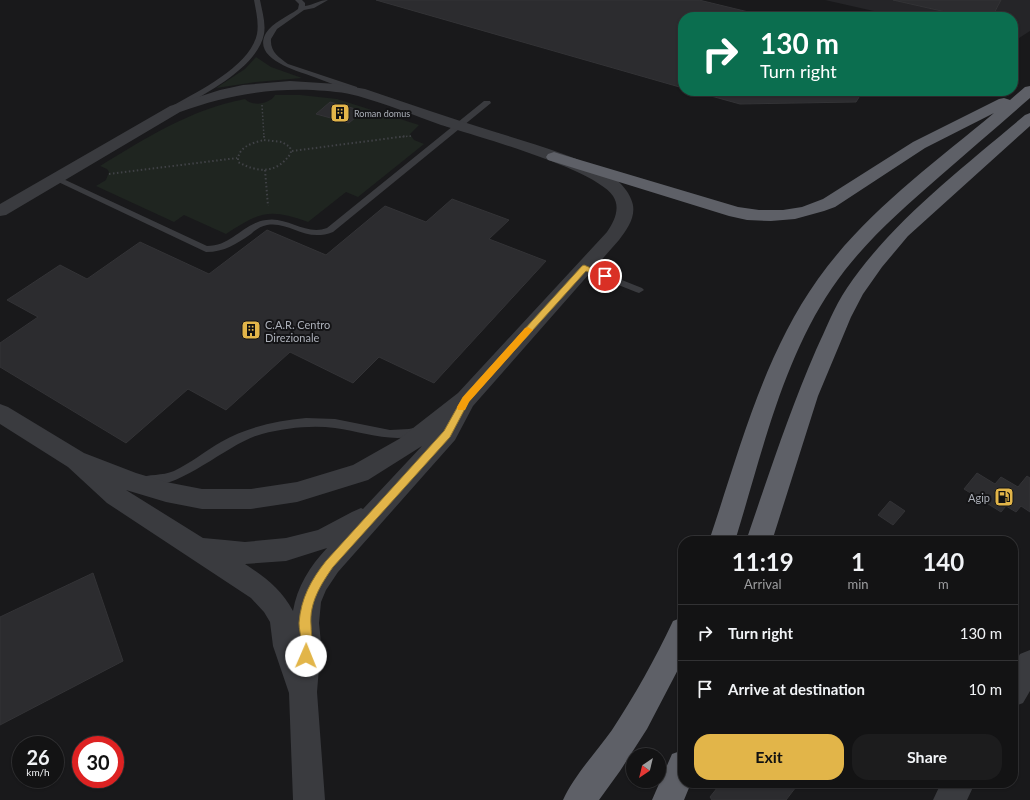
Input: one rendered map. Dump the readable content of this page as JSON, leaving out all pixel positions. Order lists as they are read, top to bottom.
{
  "places": {
    "building": ["Roman domus", "C.A.R. Centro Direzionale"],
    "fuel station": ["Agip"]
  },
  "north": "bottom left",
  "page": {
    "turn": ["130 m", "Turn right"],
    "eta": [
      "11:19",
      "Arrival",
      "1",
      "min",
      "140",
      "m"
    ],
    "list": [
      {
        "name": "Turn right",
        "value": "130 m"
      },
      {
        "name": "Arrive at destination",
        "value": "10 m"
      }
    ],
    "buttons": ["Exit", "Share"],
    "speed": "26 km/h",
    "limit": "30"
  }
}
